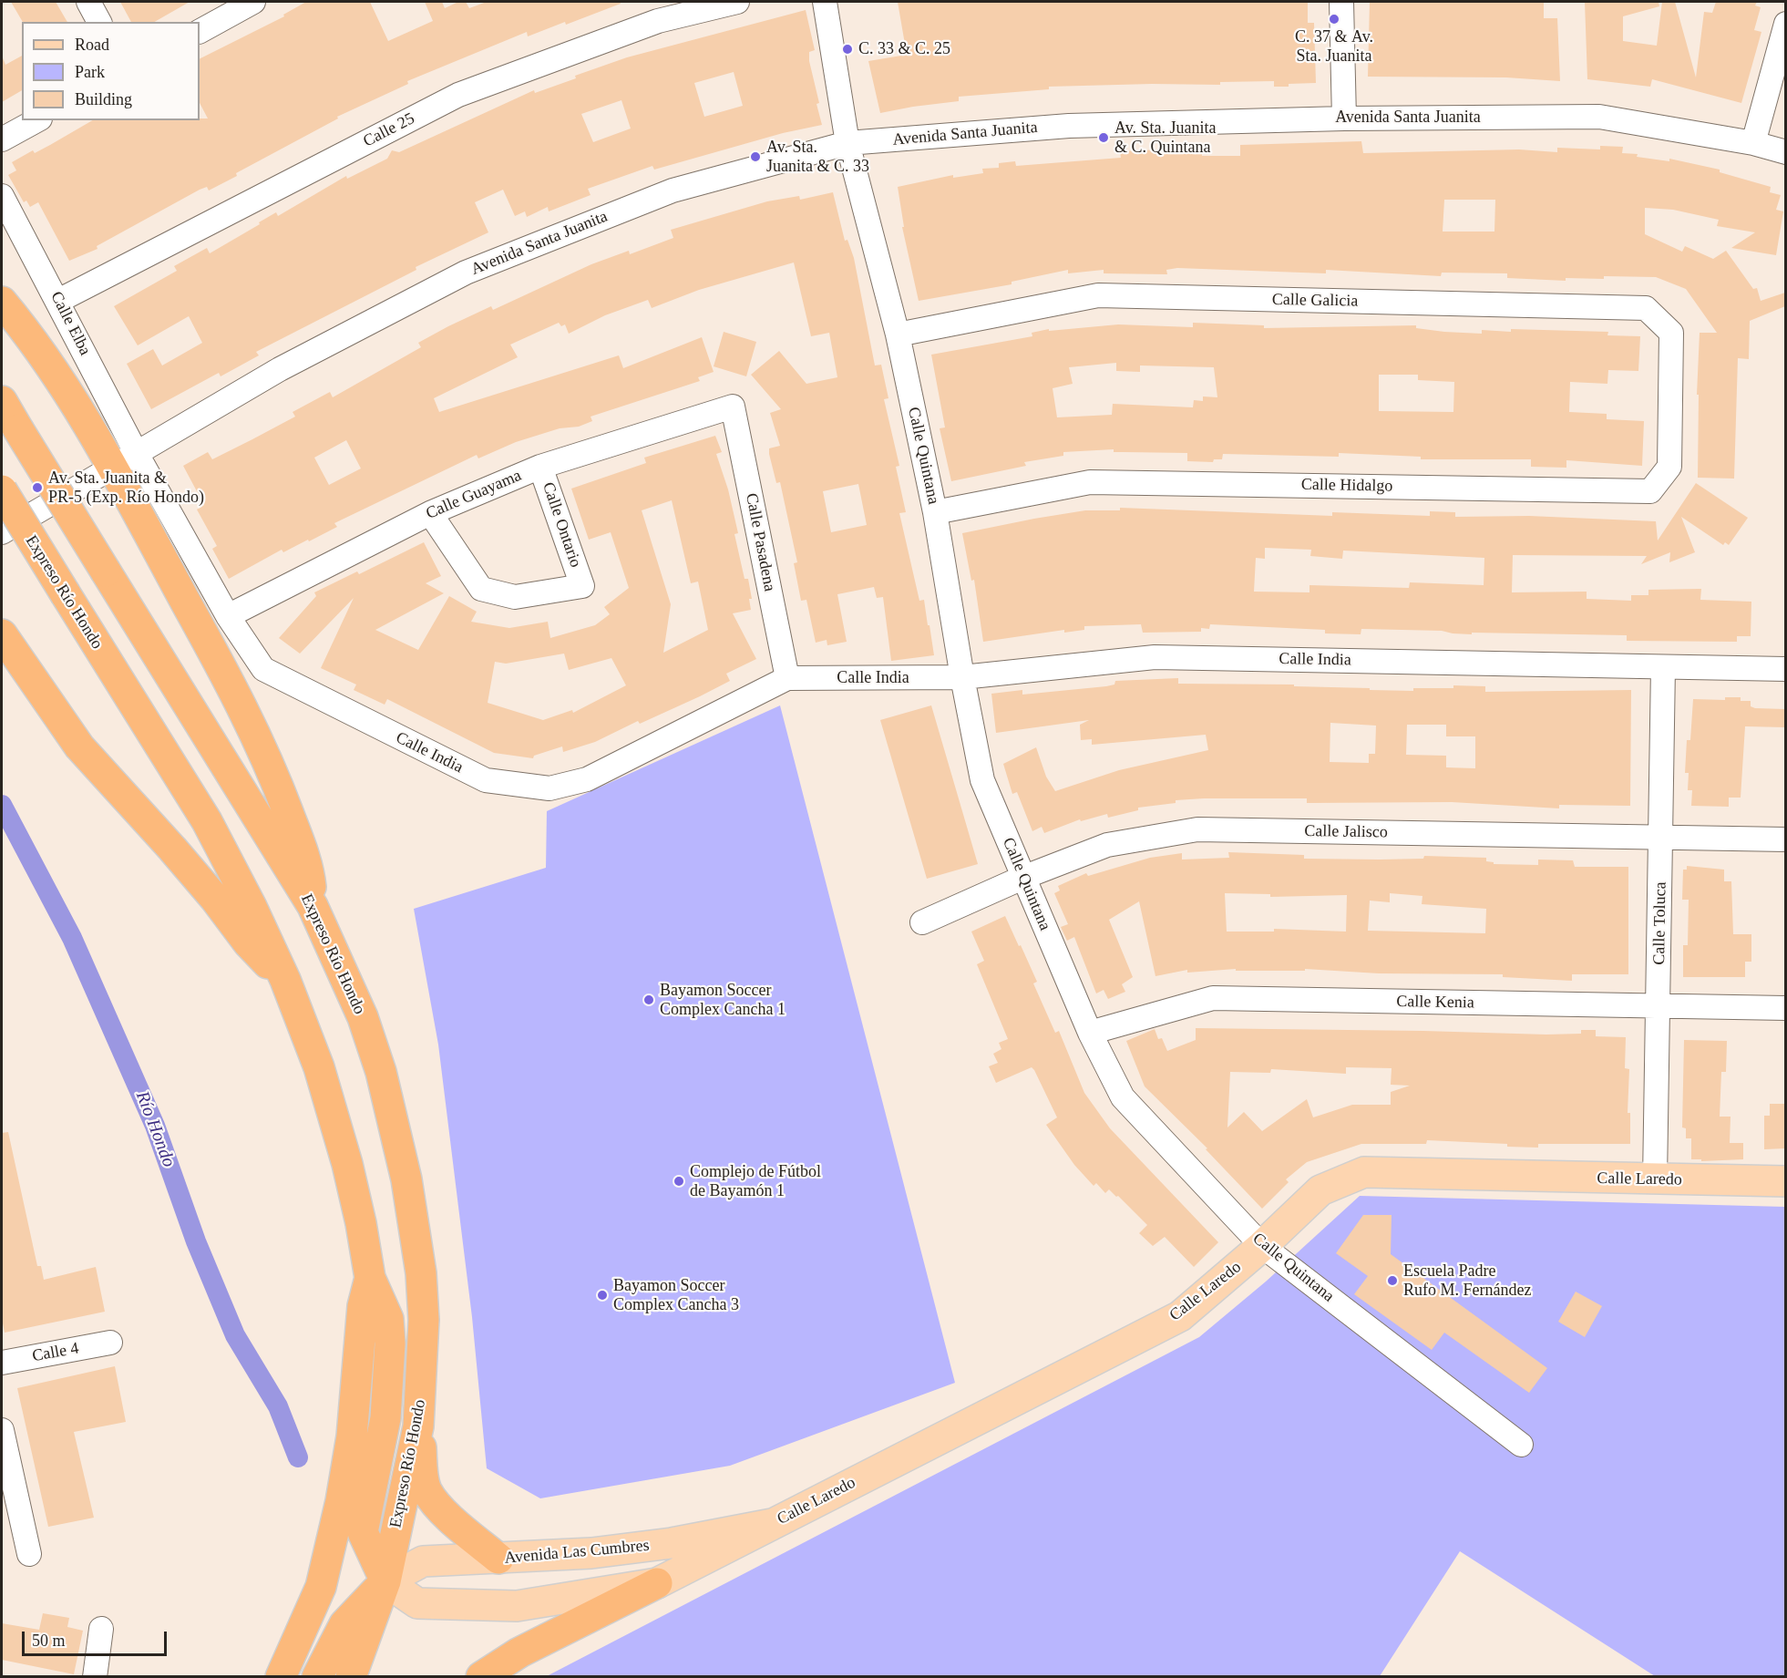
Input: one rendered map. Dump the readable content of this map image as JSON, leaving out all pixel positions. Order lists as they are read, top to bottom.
{
  "streets": {
    "highway": ["Expreso Río Hondo"],
    "main road": ["Calle Laredo", "Avenida Las Cumbres"],
    "street": [
      "Avenida Santa Juanita",
      "Calle 25",
      "Calle Galicia",
      "Calle Elba",
      "Calle Quintana",
      "Calle Hidalgo",
      "Calle Guayama",
      "Calle Ontario",
      "Calle Pasadena",
      "Calle India",
      "Calle Jalisco",
      "Calle Toluca",
      "Calle Kenia",
      "Calle 4"
    ]
  },
  "crossings": [
    ["Avenida Santa Juanita", "Calle Elba"],
    ["Avenida Santa Juanita", "Calle Quintana"],
    ["Avenida Santa Juanita", "Calle India"],
    ["Calle 25", "Calle Elba"],
    ["Calle Galicia", "Calle Quintana"],
    ["Calle Galicia", "Calle Hidalgo"],
    ["Calle Elba", "Calle India"],
    ["Calle Quintana", "Calle Hidalgo"],
    ["Calle Quintana", "Calle India"],
    ["Calle Quintana", "Calle Jalisco"],
    ["Calle Quintana", "Calle Kenia"],
    ["Calle Quintana", "Calle Laredo"],
    ["Calle Guayama", "Calle Ontario"],
    ["Calle Guayama", "Calle Pasadena"],
    ["Calle Guayama", "Calle India"],
    ["Calle Pasadena", "Calle India"],
    ["Expreso Río Hondo", "Avenida Las Cumbres"],
    ["Calle India", "Calle Toluca"],
    ["Calle Jalisco", "Calle Toluca"],
    ["Calle Toluca", "Calle Kenia"],
    ["Calle Toluca", "Calle Laredo"],
    ["Calle Laredo", "Avenida Las Cumbres"]
  ],
  "water": ["Río Hondo"],
  "places": [
    "C. 37 & Av. Sta. Juanita",
    "C. 33 & C. 25",
    "Av. Sta. Juanita & C. Quintana",
    "Av. Sta. Juanita & C. 33",
    "Av. Sta. Juanita & PR-5 (Exp. Río Hondo)",
    "Bayamon Soccer Complex Cancha 1",
    "Complejo de Fútbol de Bayamón 1",
    "Escuela Padre Rufo M. Fernández",
    "Bayamon Soccer Complex Cancha 3"
  ],
  "legend": ["Road", "Park", "Building"],
  "scale_bar": "50 m"
}
